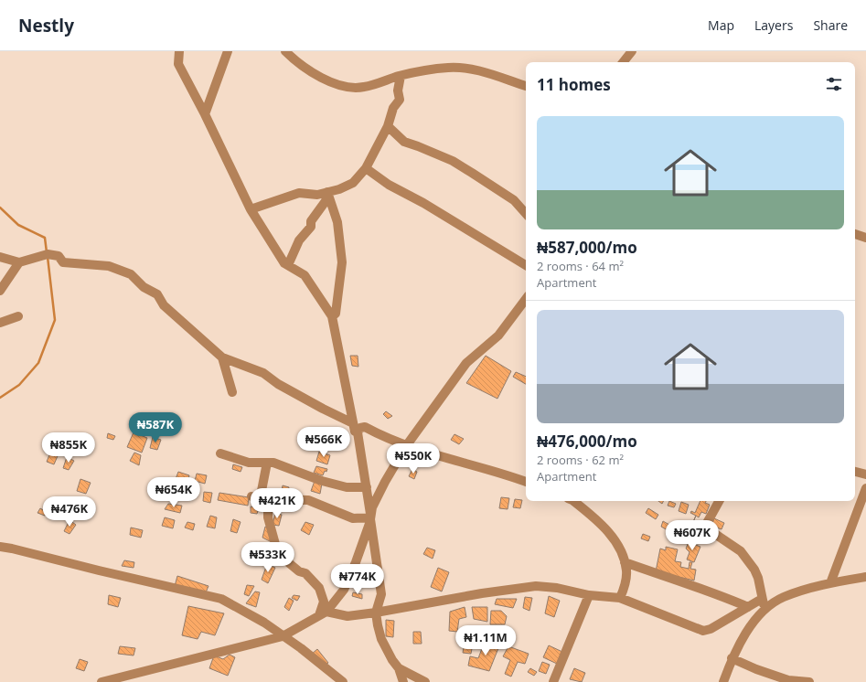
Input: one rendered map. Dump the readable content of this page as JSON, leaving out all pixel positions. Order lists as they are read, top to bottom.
{
  "page": {
    "header": "Nestly",
    "nav": ["Map", "Layers", "Share"],
    "heading": "11 homes",
    "list": [
      {
        "name": "₦587,000/mo",
        "note": "2 rooms · 64 m² · Apartment"
      },
      {
        "name": "₦476,000/mo",
        "note": "2 rooms · 62 m² · Apartment"
      }
    ],
    "price": [
      "₦587K",
      "₦566K",
      "₦855K",
      "₦550K",
      "₦654K",
      "₦421K",
      "₦476K",
      "₦607K",
      "₦533K",
      "₦774K",
      "₦1.11M"
    ]
  }
}
